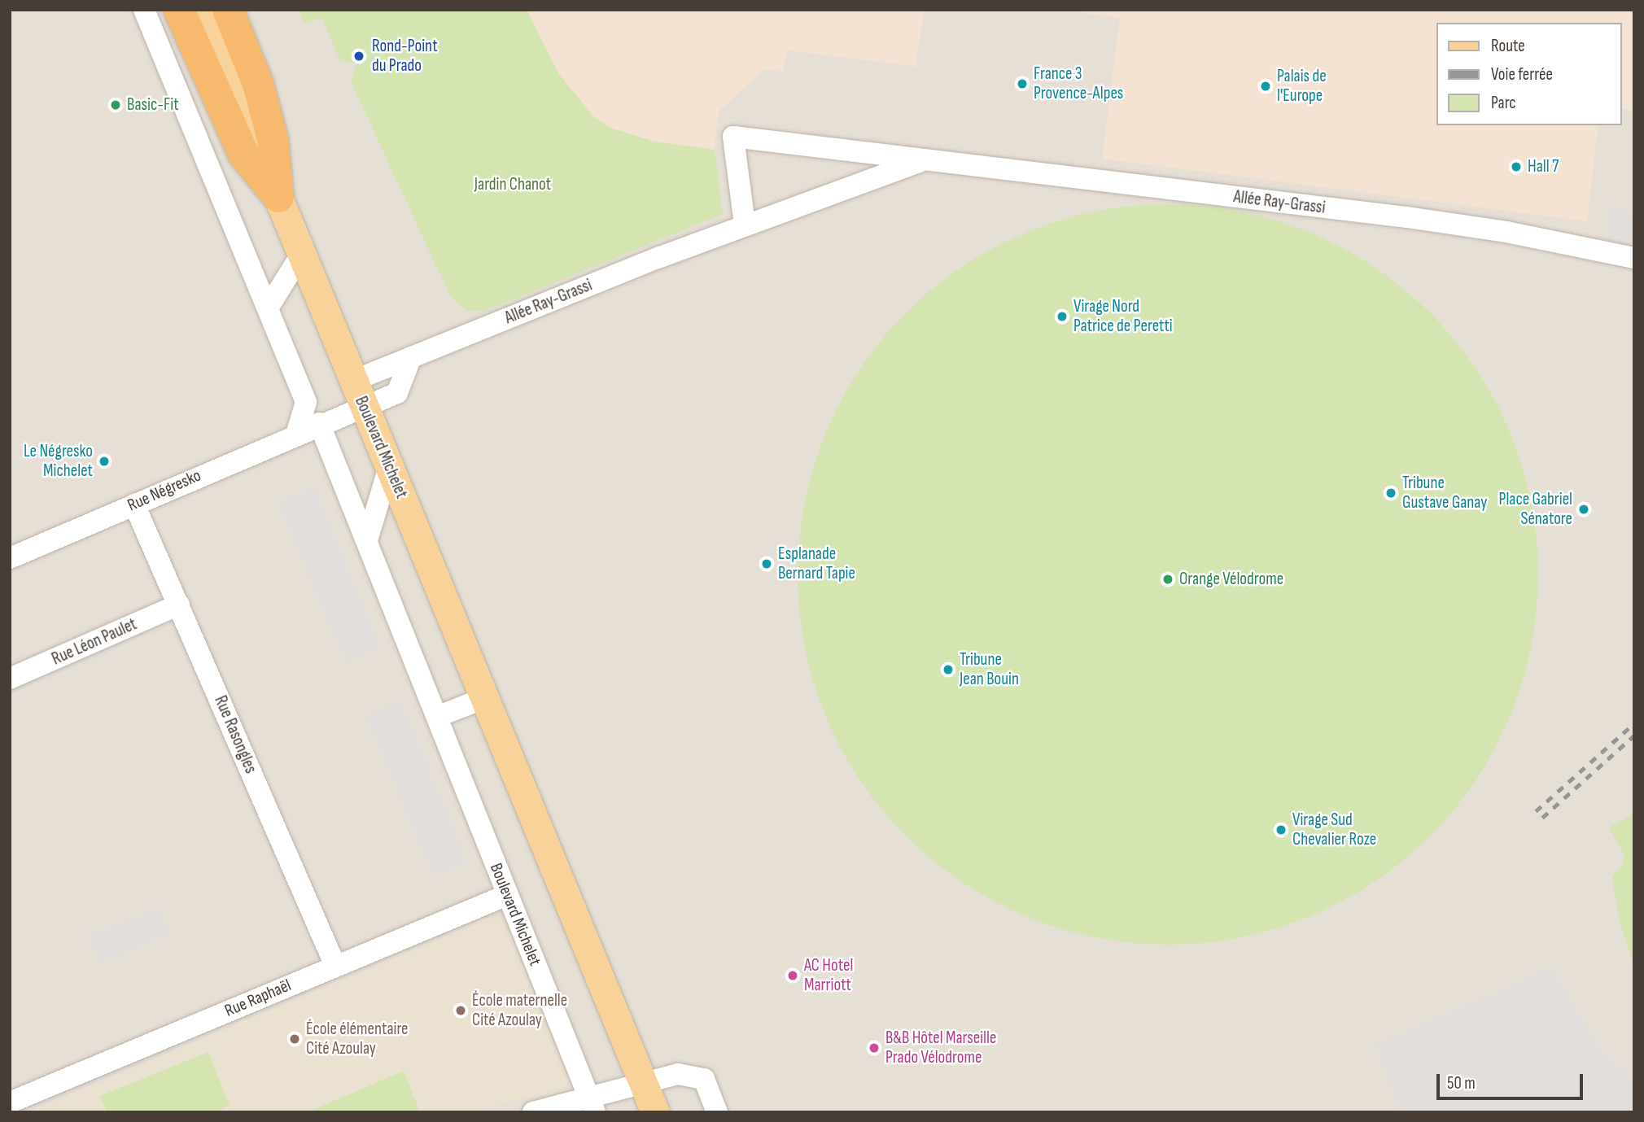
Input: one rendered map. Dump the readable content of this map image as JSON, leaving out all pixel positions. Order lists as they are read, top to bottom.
{
  "streets": {
    "main road": ["Boulevard Michelet"],
    "street": [
      "Allée Ray-Grassi",
      "Rue Négresko",
      "Rue Léon Paulet",
      "Rue Rasongles",
      "Rue Raphaël"
    ]
  },
  "crossings": [
    ["Allée Ray-Grassi", "Rue Négresko"],
    ["Boulevard Michelet", "Rue Négresko"],
    ["Boulevard Michelet", "Rue Raphaël"],
    ["Rue Négresko", "Rue Rasongles"],
    ["Rue Léon Paulet", "Rue Rasongles"],
    ["Rue Rasongles", "Rue Raphaël"]
  ],
  "parks": ["Jardin Chanot"],
  "places": [
    "Rond-Point du Prado",
    "France 3 Provence-Alpes",
    "Palais de l'Europe",
    "Basic-Fit",
    "Hall 7",
    "Virage Nord Patrice de Peretti",
    "Le Négresko Michelet",
    "Tribune Gustave Ganay",
    "Place Gabriel Sénatore",
    "Esplanade Bernard Tapie",
    "Orange Vélodrome",
    "Tribune Jean Bouin",
    "Virage Sud Chevalier Roze",
    "AC Hotel Marriott",
    "École maternelle Cité Azoulay",
    "École élémentaire Cité Azoulay",
    "B&B Hôtel Marseille Prado Vélodrome"
  ],
  "legend": ["Route", "Voie ferrée", "Parc"],
  "scale_bar": "50 m"
}
